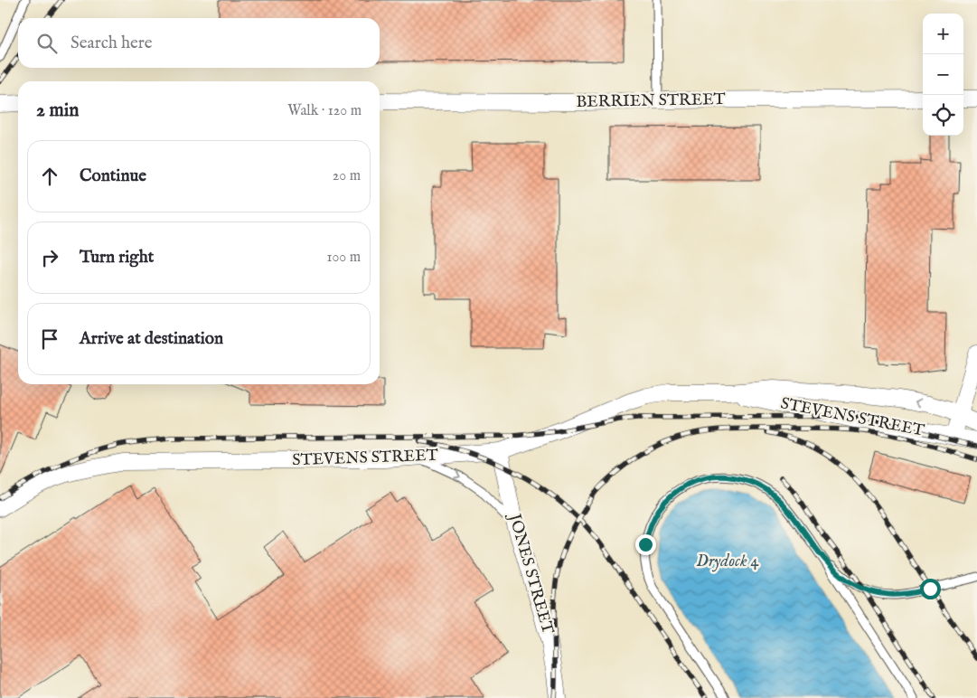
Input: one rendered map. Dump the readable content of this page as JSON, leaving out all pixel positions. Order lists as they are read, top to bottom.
{
  "streets": {
    "street": ["BERRIEN STREET", "STEVENS STREET", "JONES STREET"]
  },
  "crossings": [
    ["STEVENS STREET", "JONES STREET"]
  ],
  "water": ["Drydock 4"],
  "page": {
    "map_buttons": ["+", "−"],
    "search": "Search here",
    "heading": ["2 min", "Walk · 120 m"],
    "list": [
      ["Continue", "20 m"],
      ["Turn right", "100 m"],
      "Arrive at destination"
    ]
  }
}
